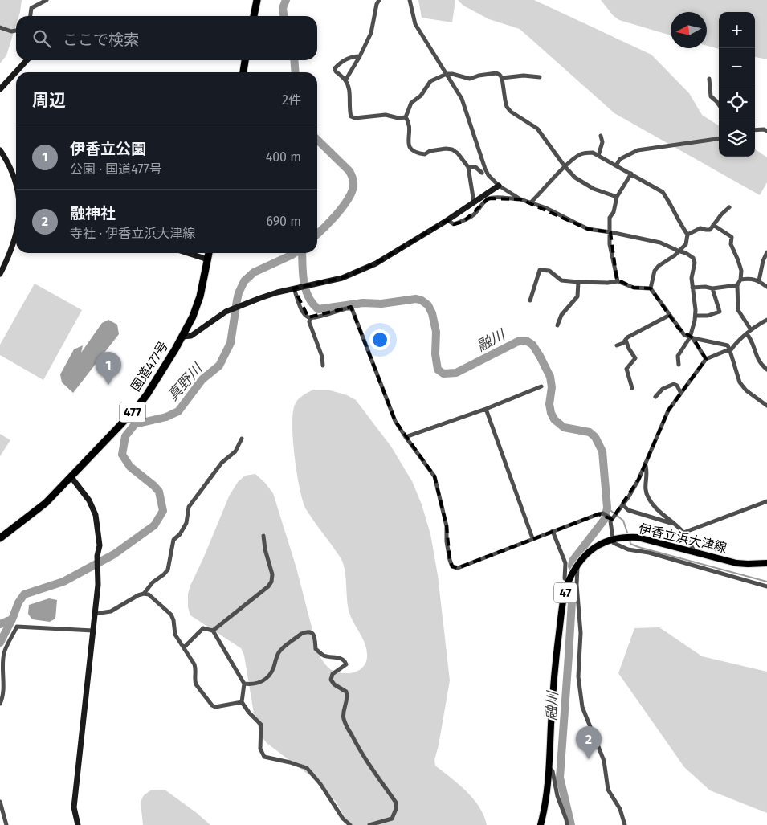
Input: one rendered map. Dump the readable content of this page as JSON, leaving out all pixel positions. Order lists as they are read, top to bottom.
{
  "streets": {
    "highway": ["国道477号", "477"],
    "main road": ["伊香立浜大津線", "47"]
  },
  "water": ["融川", "真野川"],
  "north": "left",
  "page": {
    "map_buttons": ["+", "−"],
    "search": "ここで検索",
    "heading": ["周辺", "2件"],
    "list": [
      {
        "mark": "1",
        "name": "伊香立公園",
        "note": "公園 · 国道477号",
        "value": "400 m"
      },
      {
        "mark": "2",
        "name": "融神社",
        "note": "寺社 · 伊香立浜大津線",
        "value": "690 m"
      }
    ],
    "pins": ["1", "2"]
  }
}
